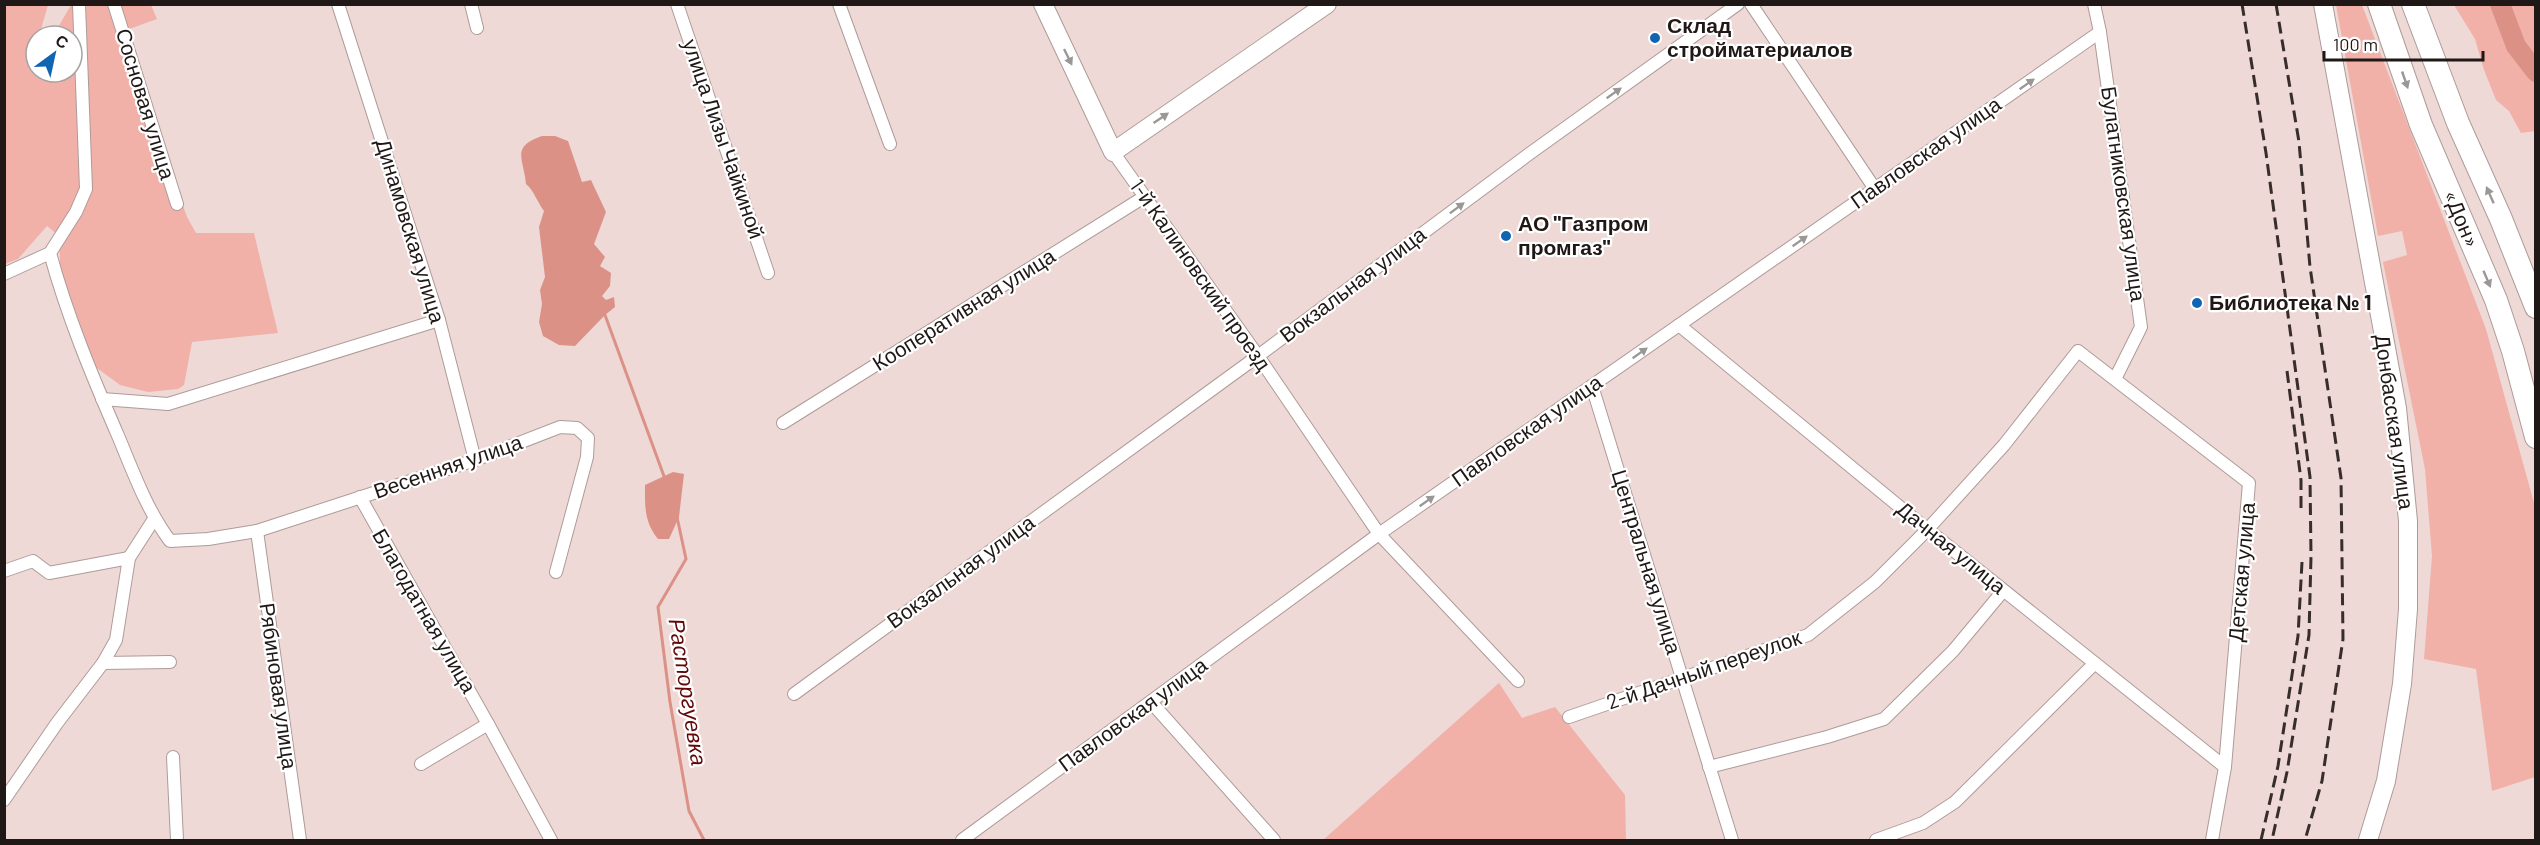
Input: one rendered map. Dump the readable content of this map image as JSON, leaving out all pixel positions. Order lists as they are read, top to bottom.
{
  "streets": {
    "highway": ["«Дон»"],
    "street": [
      "Сосновая улица",
      "улица Лизы Чайкиной",
      "Павловская улица",
      "Булатниковская улица",
      "Динамовская улица",
      "1-й Калиновский проезд",
      "Вокзальная улица",
      "Кооперативная улица",
      "Донбасская улица",
      "Весенняя улица",
      "Дачная улица",
      "Центральная улица",
      "Детская улица",
      "Благодатная улица",
      "2-й Дачный переулок",
      "Рябиновая улица"
    ]
  },
  "crossings": [
    ["Павловская улица", "Булатниковская улица"],
    ["Павловская улица", "1-й Калиновский проезд"],
    ["Павловская улица", "Дачная улица"],
    ["Павловская улица", "Центральная улица"],
    ["Булатниковская улица", "Детская улица"],
    ["Динамовская улица", "Весенняя улица"],
    ["1-й Калиновский проезд", "Вокзальная улица"],
    ["1-й Калиновский проезд", "Кооперативная улица"],
    ["Весенняя улица", "Благодатная улица"],
    ["Весенняя улица", "Рябиновая улица"],
    ["Дачная улица", "Детская улица"],
    ["Дачная улица", "2-й Дачный переулок"],
    ["Центральная улица", "2-й Дачный переулок"],
    ["Детская улица", "2-й Дачный переулок"]
  ],
  "one_way": ["Павловская улица", "Вокзальная улица"],
  "water": ["Расторгуевка"],
  "places": ["Склад стройматериалов", "АО \"Газпром промгаз\"", "Библиотека № 1"],
  "scale_bar": "100 m",
  "north": "top right"
}
